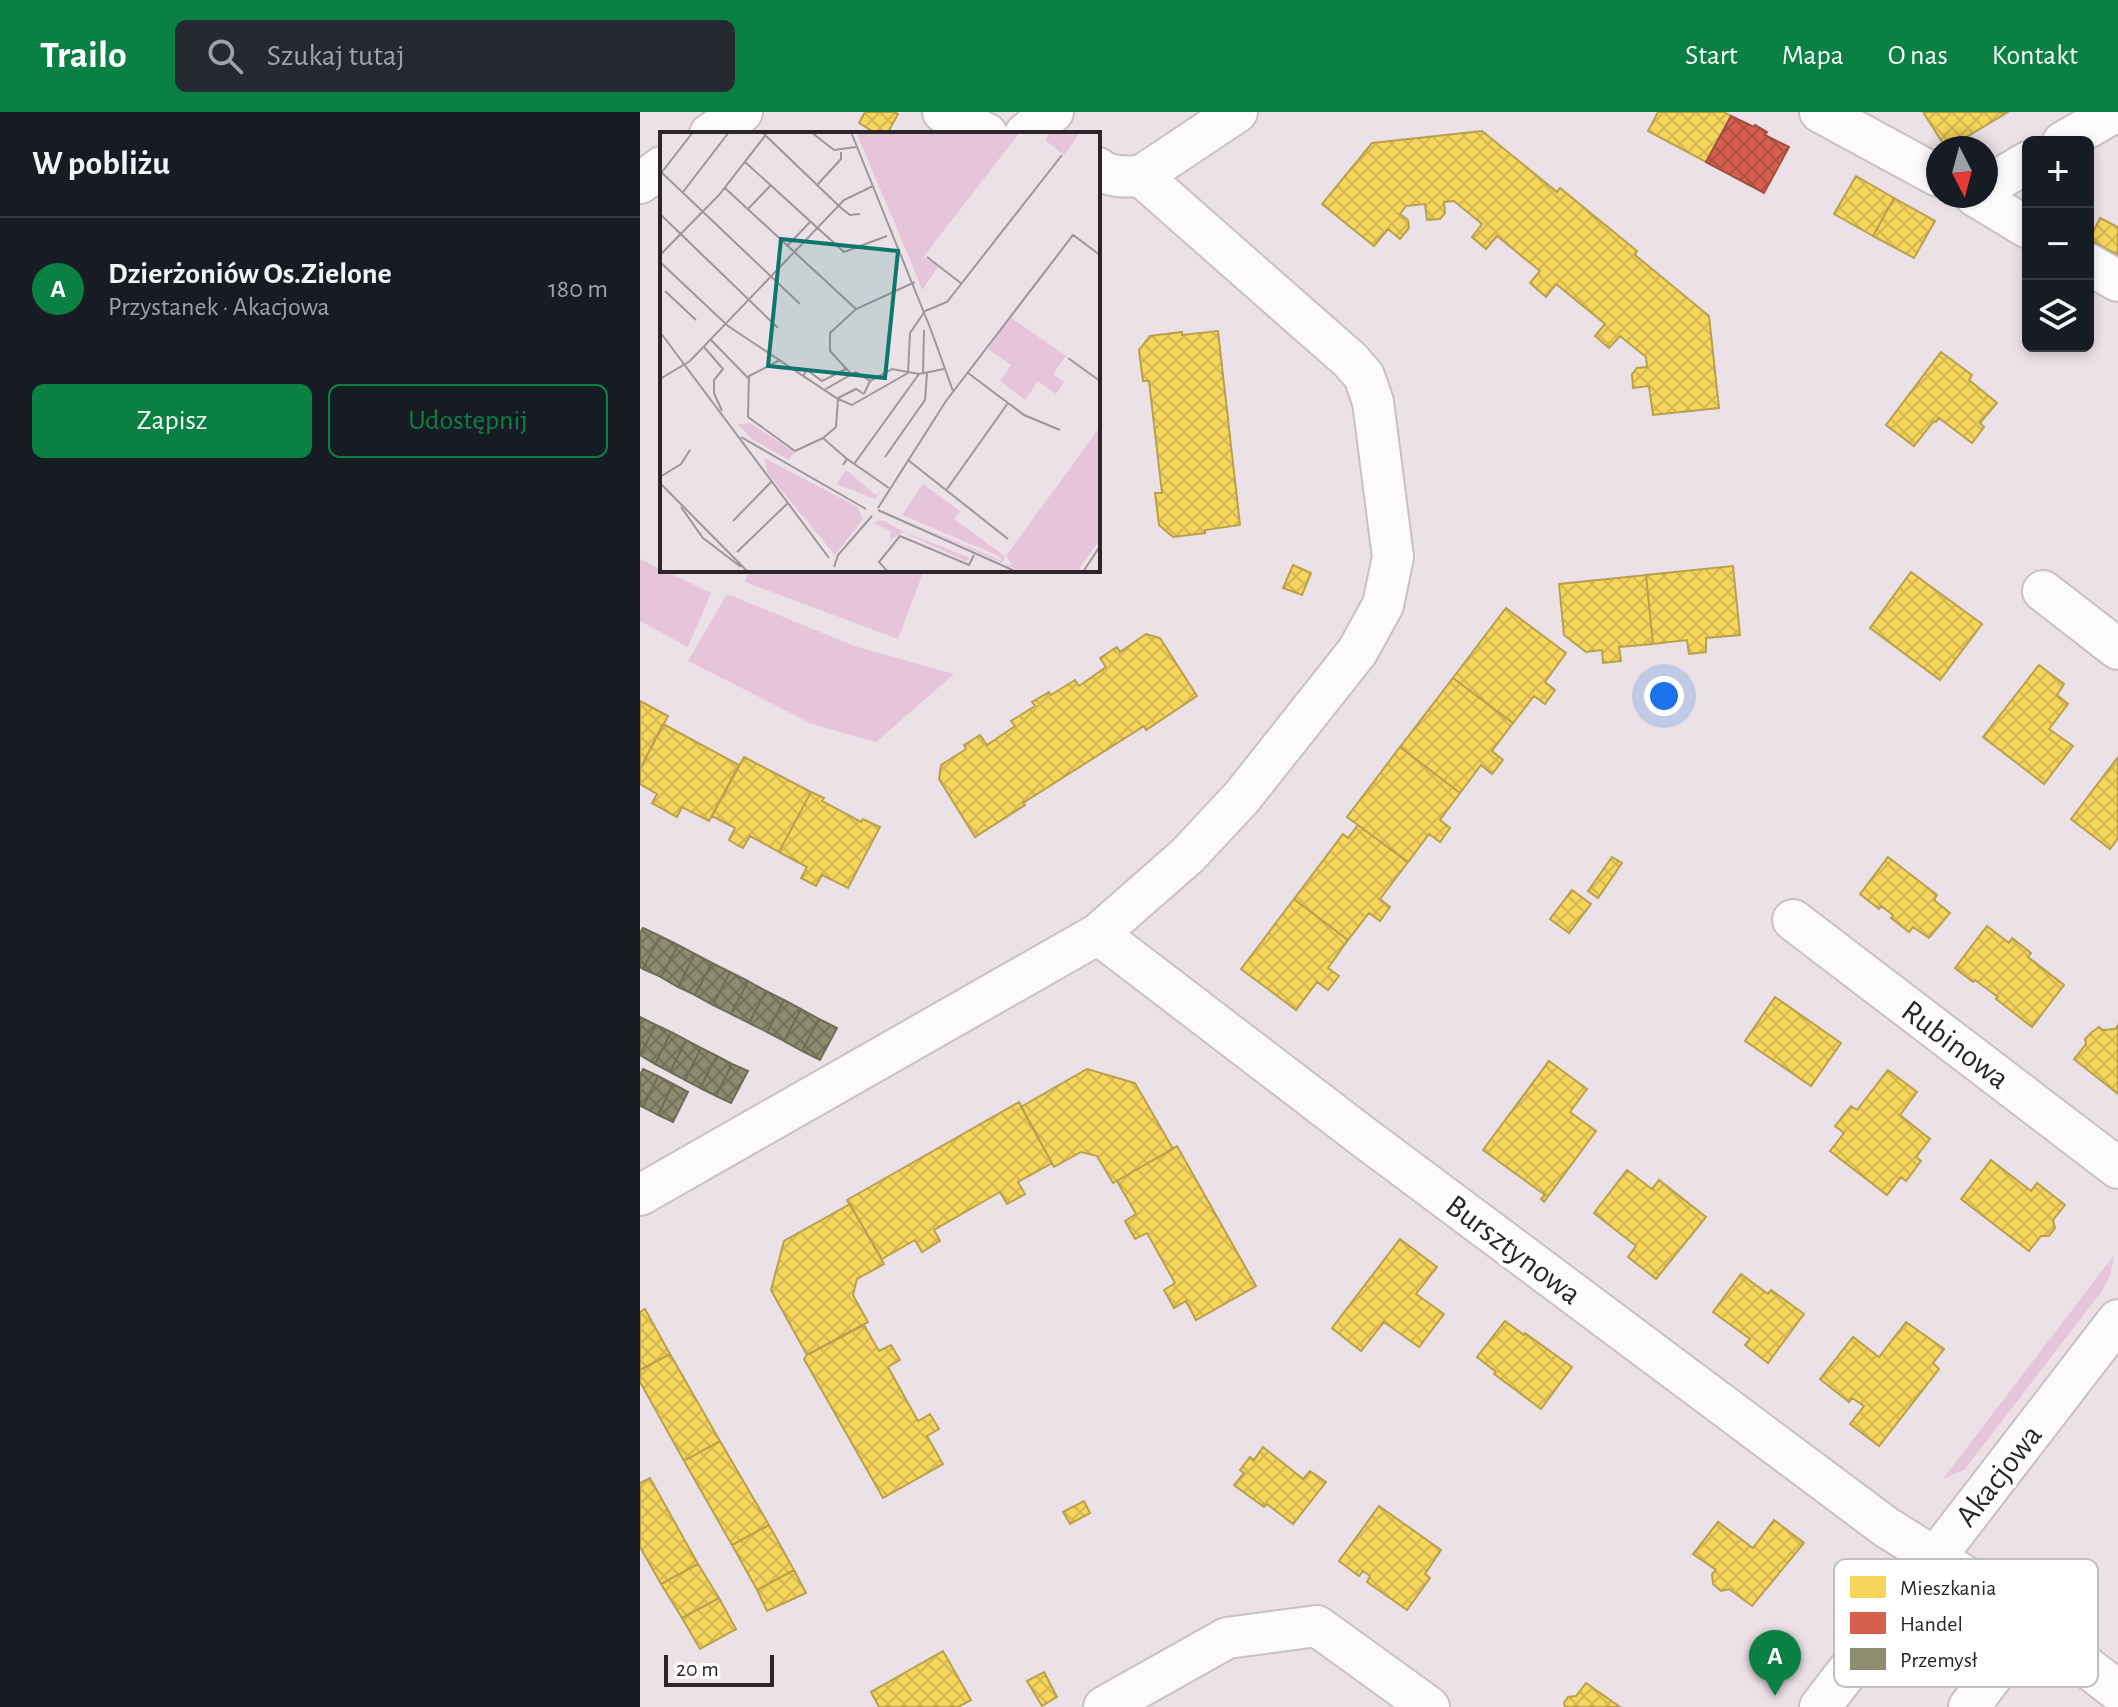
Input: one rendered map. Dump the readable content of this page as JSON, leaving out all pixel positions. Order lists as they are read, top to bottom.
{
  "streets": {
    "street": ["Rubinowa", "Bursztynowa", "Akacjowa"]
  },
  "crossings": [
    ["Bursztynowa", "Akacjowa"]
  ],
  "legend": ["Mieszkania", "Handel", "Przemysł"],
  "scale_bar": "20 m",
  "north": "bottom",
  "page": {
    "header": "Trailo",
    "search": "Szukaj tutaj",
    "nav": [
      "Start",
      "Mapa",
      "O nas",
      "Kontakt"
    ],
    "heading": "W pobliżu",
    "map_buttons": ["+", "−"],
    "list": [
      {
        "mark": "A",
        "name": "Dzierżoniów Os.Zielone",
        "note": "Przystanek · Akacjowa",
        "value": "180 m"
      }
    ],
    "buttons": ["Zapisz", "Udostępnij"],
    "pins": "A",
    "scale": "20 m"
  }
}
